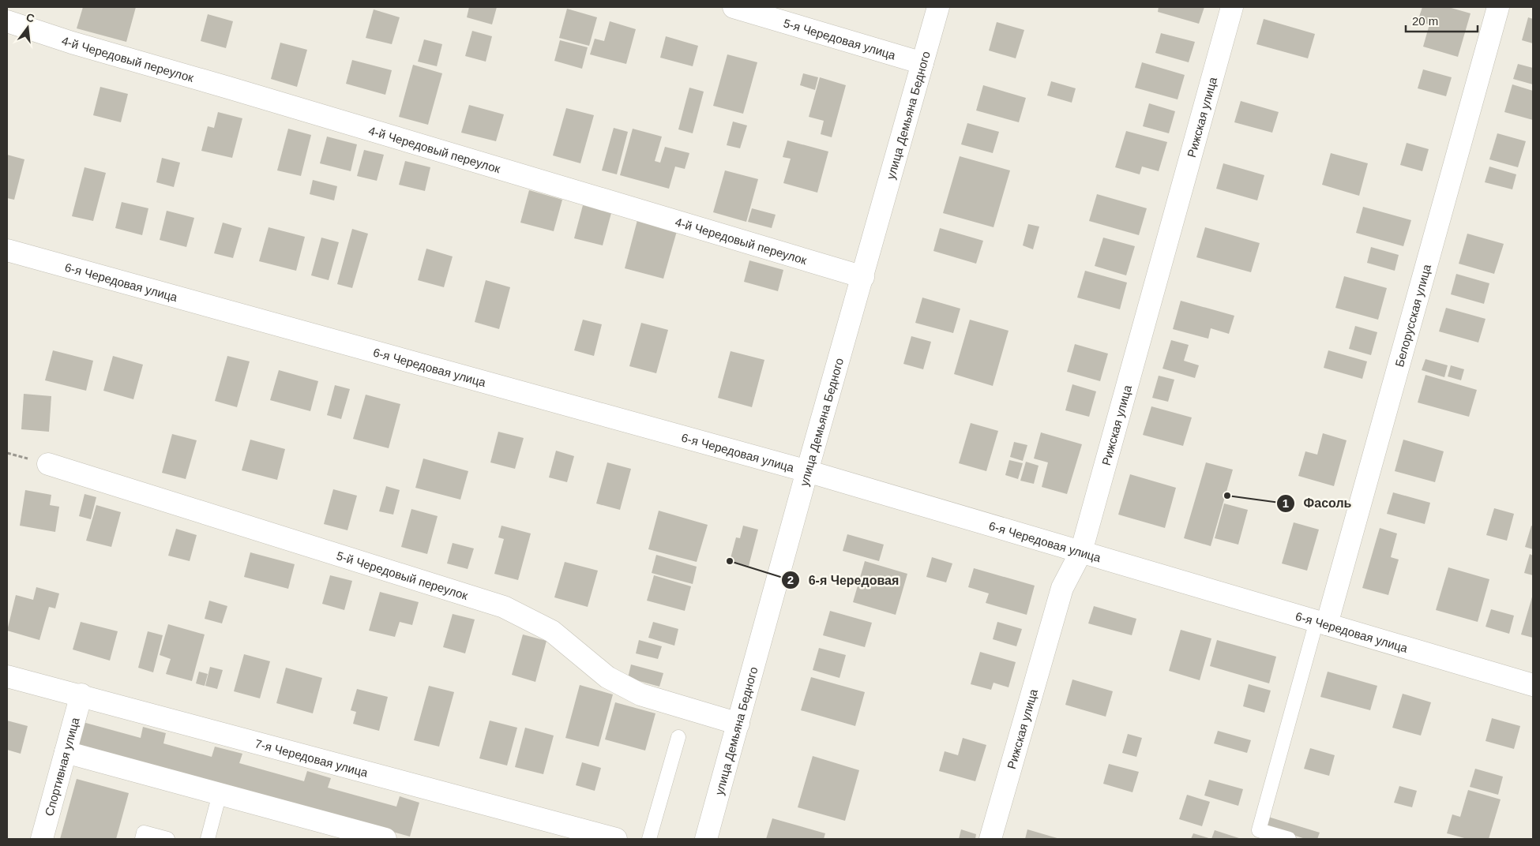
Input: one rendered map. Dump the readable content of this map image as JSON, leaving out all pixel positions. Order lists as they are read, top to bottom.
{
  "streets": {
    "street": [
      "5-я Чередовая улица",
      "4-й Чередовый переулок",
      "улица Демьяна Бедного",
      "Рижская улица",
      "6-я Чередовая улица",
      "Белорусская улица",
      "5-й Чередовый переулок",
      "7-я Чередовая улица",
      "Спортивная улица"
    ]
  },
  "crossings": [
    ["5-я Чередовая улица", "улица Демьяна Бедного"],
    ["4-й Чередовый переулок", "улица Демьяна Бедного"],
    ["улица Демьяна Бедного", "6-я Чередовая улица"],
    ["улица Демьяна Бедного", "5-й Чередовый переулок"],
    ["Рижская улица", "6-я Чередовая улица"],
    ["6-я Чередовая улица", "Белорусская улица"],
    ["7-я Чередовая улица", "Спортивная улица"]
  ],
  "places": ["Фасоль", "6-я Чередовая"],
  "scale_bar": "20 m",
  "north": "top"
}
